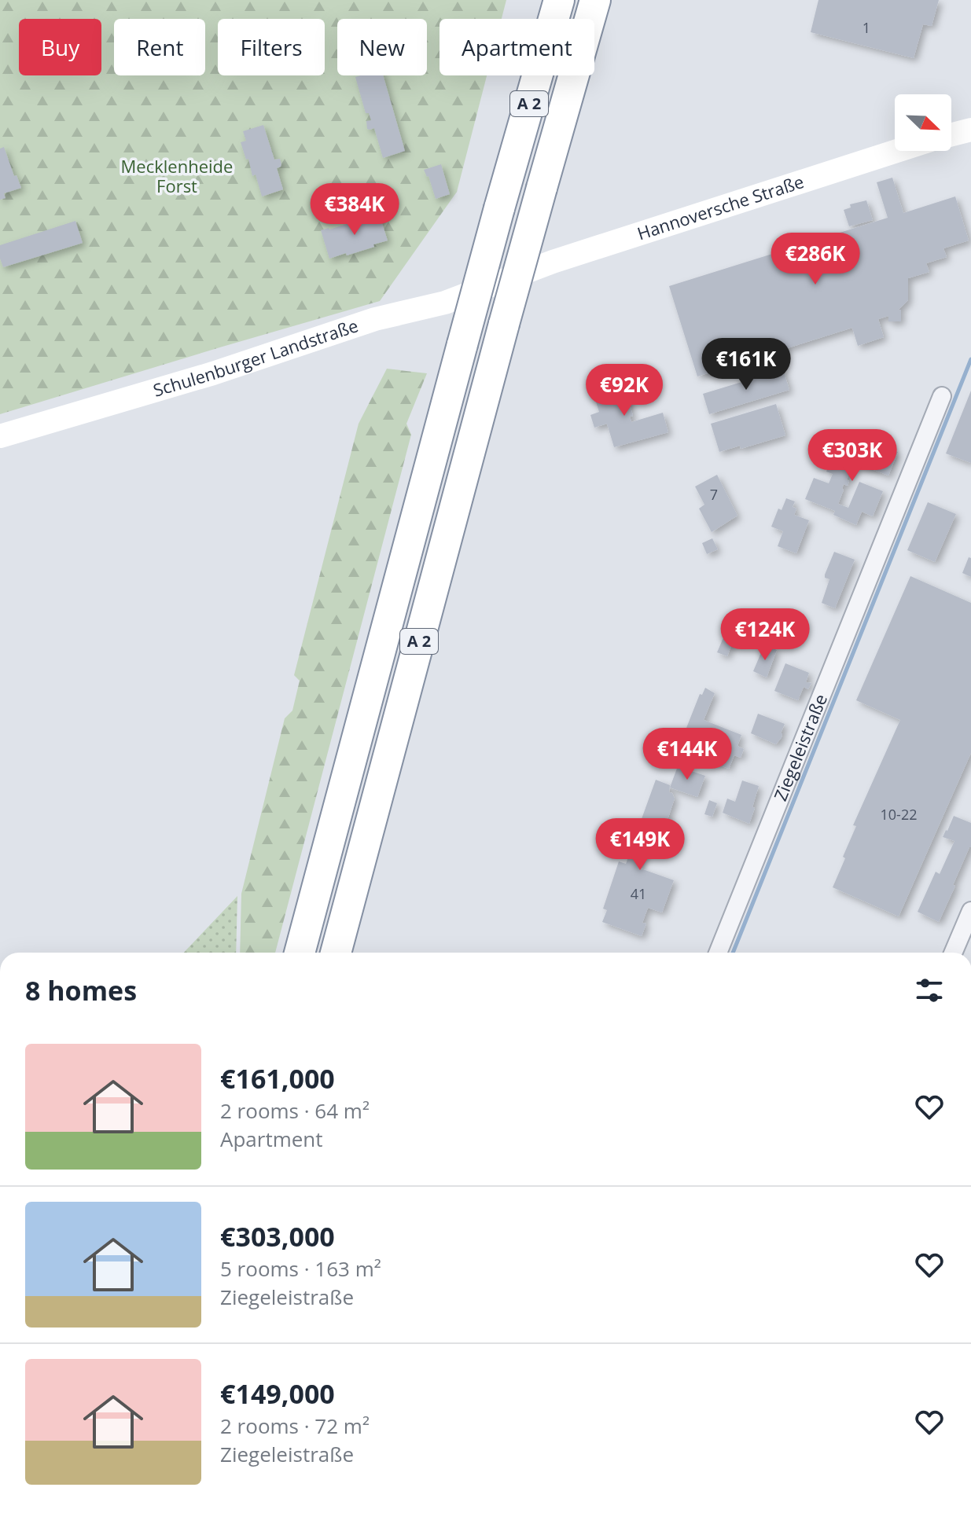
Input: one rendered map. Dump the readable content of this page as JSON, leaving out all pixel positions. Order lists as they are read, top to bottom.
{
  "streets": {
    "highway": ["A 2"],
    "main road": ["Hannoversche Straße", "Schulenburger Landstraße"],
    "street": ["Ziegeleistraße"]
  },
  "crossings": [
    ["Hannoversche Straße", "Schulenburger Landstraße"]
  ],
  "parks": ["Mecklenheide Forst"],
  "house_numbers": [
    "1",
    "7",
    "10-22",
    "41"
  ],
  "north": "bottom right",
  "page": {
    "chip": [
      "Buy",
      "Rent",
      "Filters",
      "New",
      "Apartment"
    ],
    "price": [
      "€384K",
      "€286K",
      "€161K",
      "€92K",
      "€303K",
      "€124K",
      "€144K",
      "€149K"
    ],
    "heading": "8 homes",
    "list": [
      {
        "name": "€161,000",
        "note": "2 rooms · 64 m² · Apartment"
      },
      {
        "name": "€303,000",
        "note": "5 rooms · 163 m² · Ziegeleistraße"
      },
      {
        "name": "€149,000",
        "note": "2 rooms · 72 m² · Ziegeleistraße"
      }
    ]
  }
}
